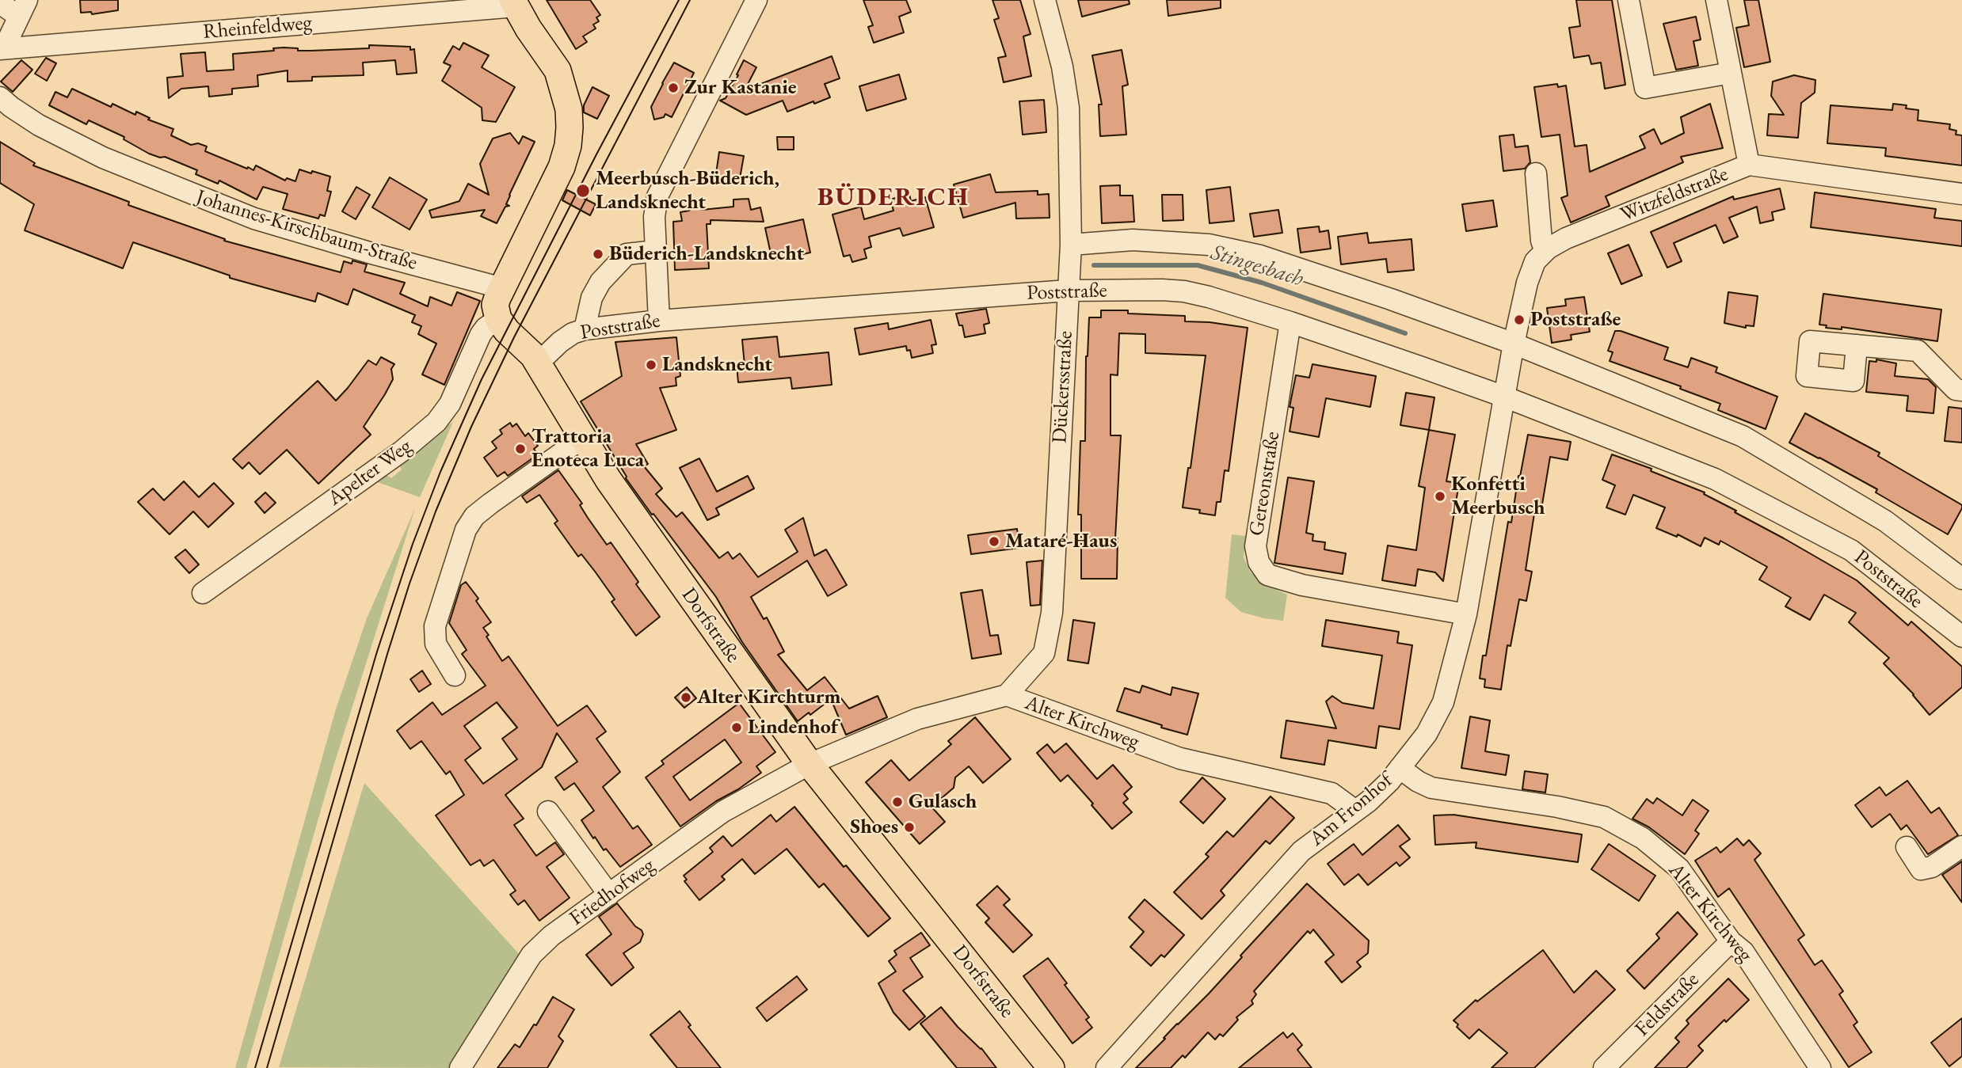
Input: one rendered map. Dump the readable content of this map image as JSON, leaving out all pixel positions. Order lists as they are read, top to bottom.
{
  "streets": {
    "main road": ["Dorfstraße"],
    "street": [
      "Rheinfeldweg",
      "Witzfeldstraße",
      "Johannes-Kirschbaum-Straße",
      "Poststraße",
      "Dückersstraße",
      "Apelter Weg",
      "Gereonstraße",
      "Alter Kirchweg",
      "Am Fronhof",
      "Friedhofweg",
      "Feldstraße"
    ]
  },
  "crossings": [
    ["Witzfeldstraße", "Poststraße"],
    ["Witzfeldstraße", "Am Fronhof"],
    ["Poststraße", "Dückersstraße"],
    ["Poststraße", "Gereonstraße"],
    ["Poststraße", "Dorfstraße"],
    ["Poststraße", "Am Fronhof"],
    ["Dückersstraße", "Alter Kirchweg"],
    ["Apelter Weg", "Dorfstraße"],
    ["Gereonstraße", "Am Fronhof"],
    ["Dorfstraße", "Alter Kirchweg"],
    ["Dorfstraße", "Friedhofweg"],
    ["Alter Kirchweg", "Am Fronhof"],
    ["Alter Kirchweg", "Friedhofweg"],
    ["Alter Kirchweg", "Feldstraße"]
  ],
  "districts": ["BÜDERICH"],
  "water": ["Stingesbach"],
  "places": [
    "Zur Kastanie",
    "Meerbusch-Büderich, Landsknecht",
    "Büderich-Landsknecht",
    "Poststraße",
    "Landsknecht",
    "Trattoria Enoteca Luca",
    "Konfetti Meerbusch",
    "Mataré-Haus",
    "Alter Kirchturm",
    "Lindenhof",
    "Gulasch",
    "Shoes"
  ]
}
